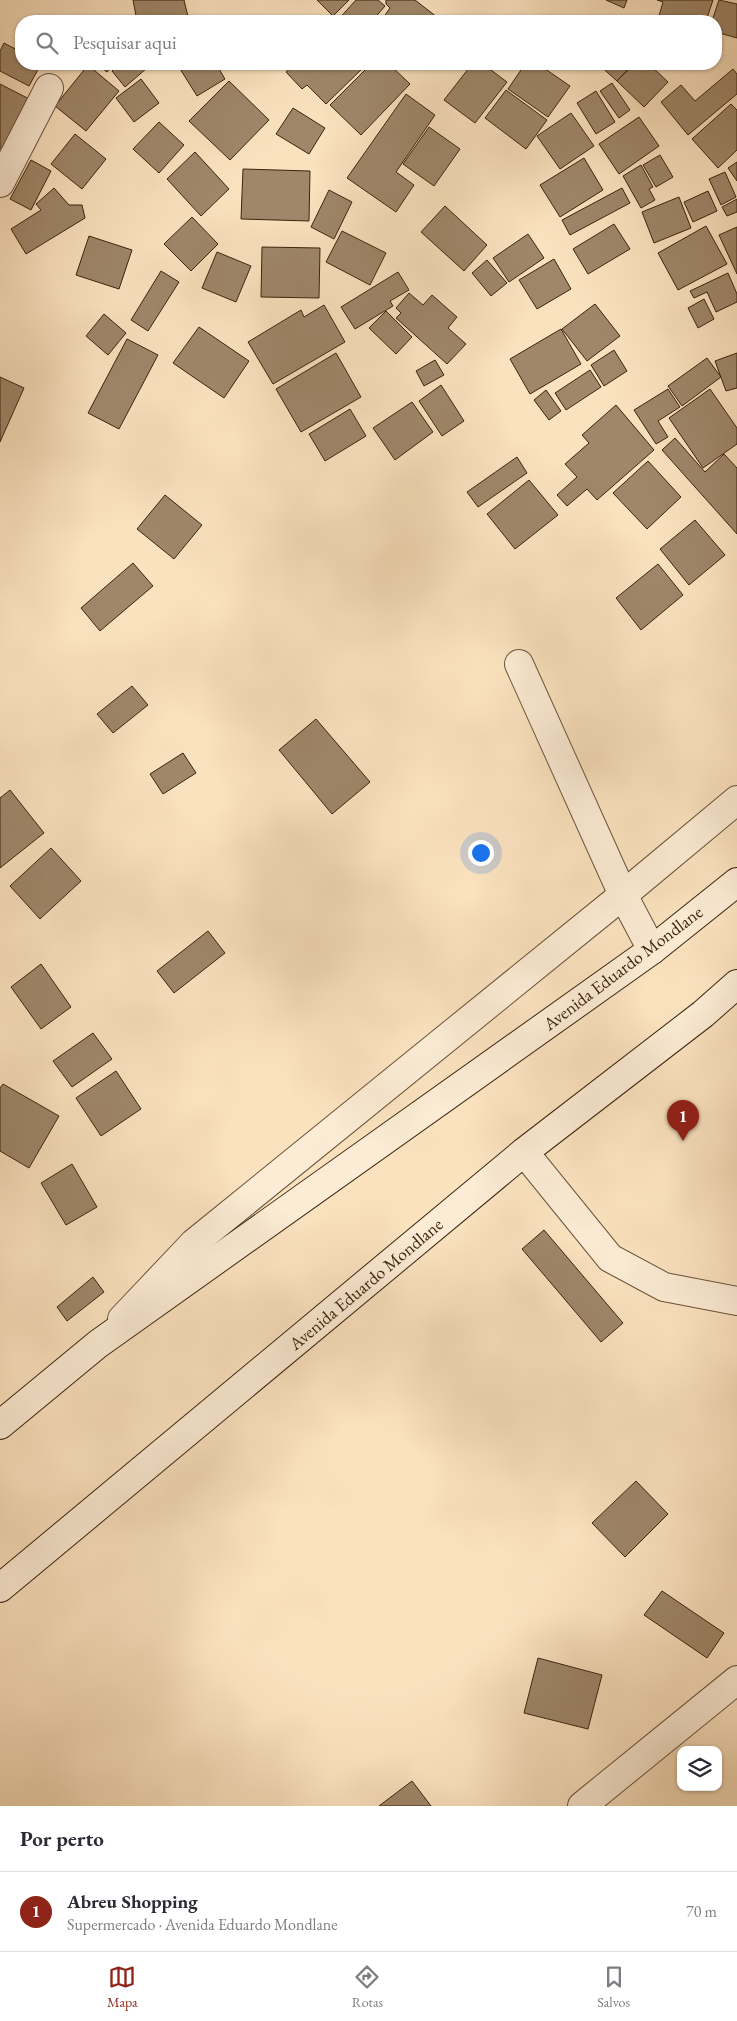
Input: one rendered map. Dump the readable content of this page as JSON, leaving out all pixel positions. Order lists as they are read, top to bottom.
{
  "streets": {
    "main road": ["Avenida Eduardo Mondlane"]
  },
  "page": {
    "search": "Pesquisar aqui",
    "pins": "1",
    "heading": "Por perto",
    "list": [
      {
        "mark": "1",
        "name": "Abreu Shopping",
        "note": "Supermercado · Avenida Eduardo Mondlane",
        "value": "70 m"
      }
    ],
    "nav": ["Mapa", "Rotas", "Salvos"]
  }
}
